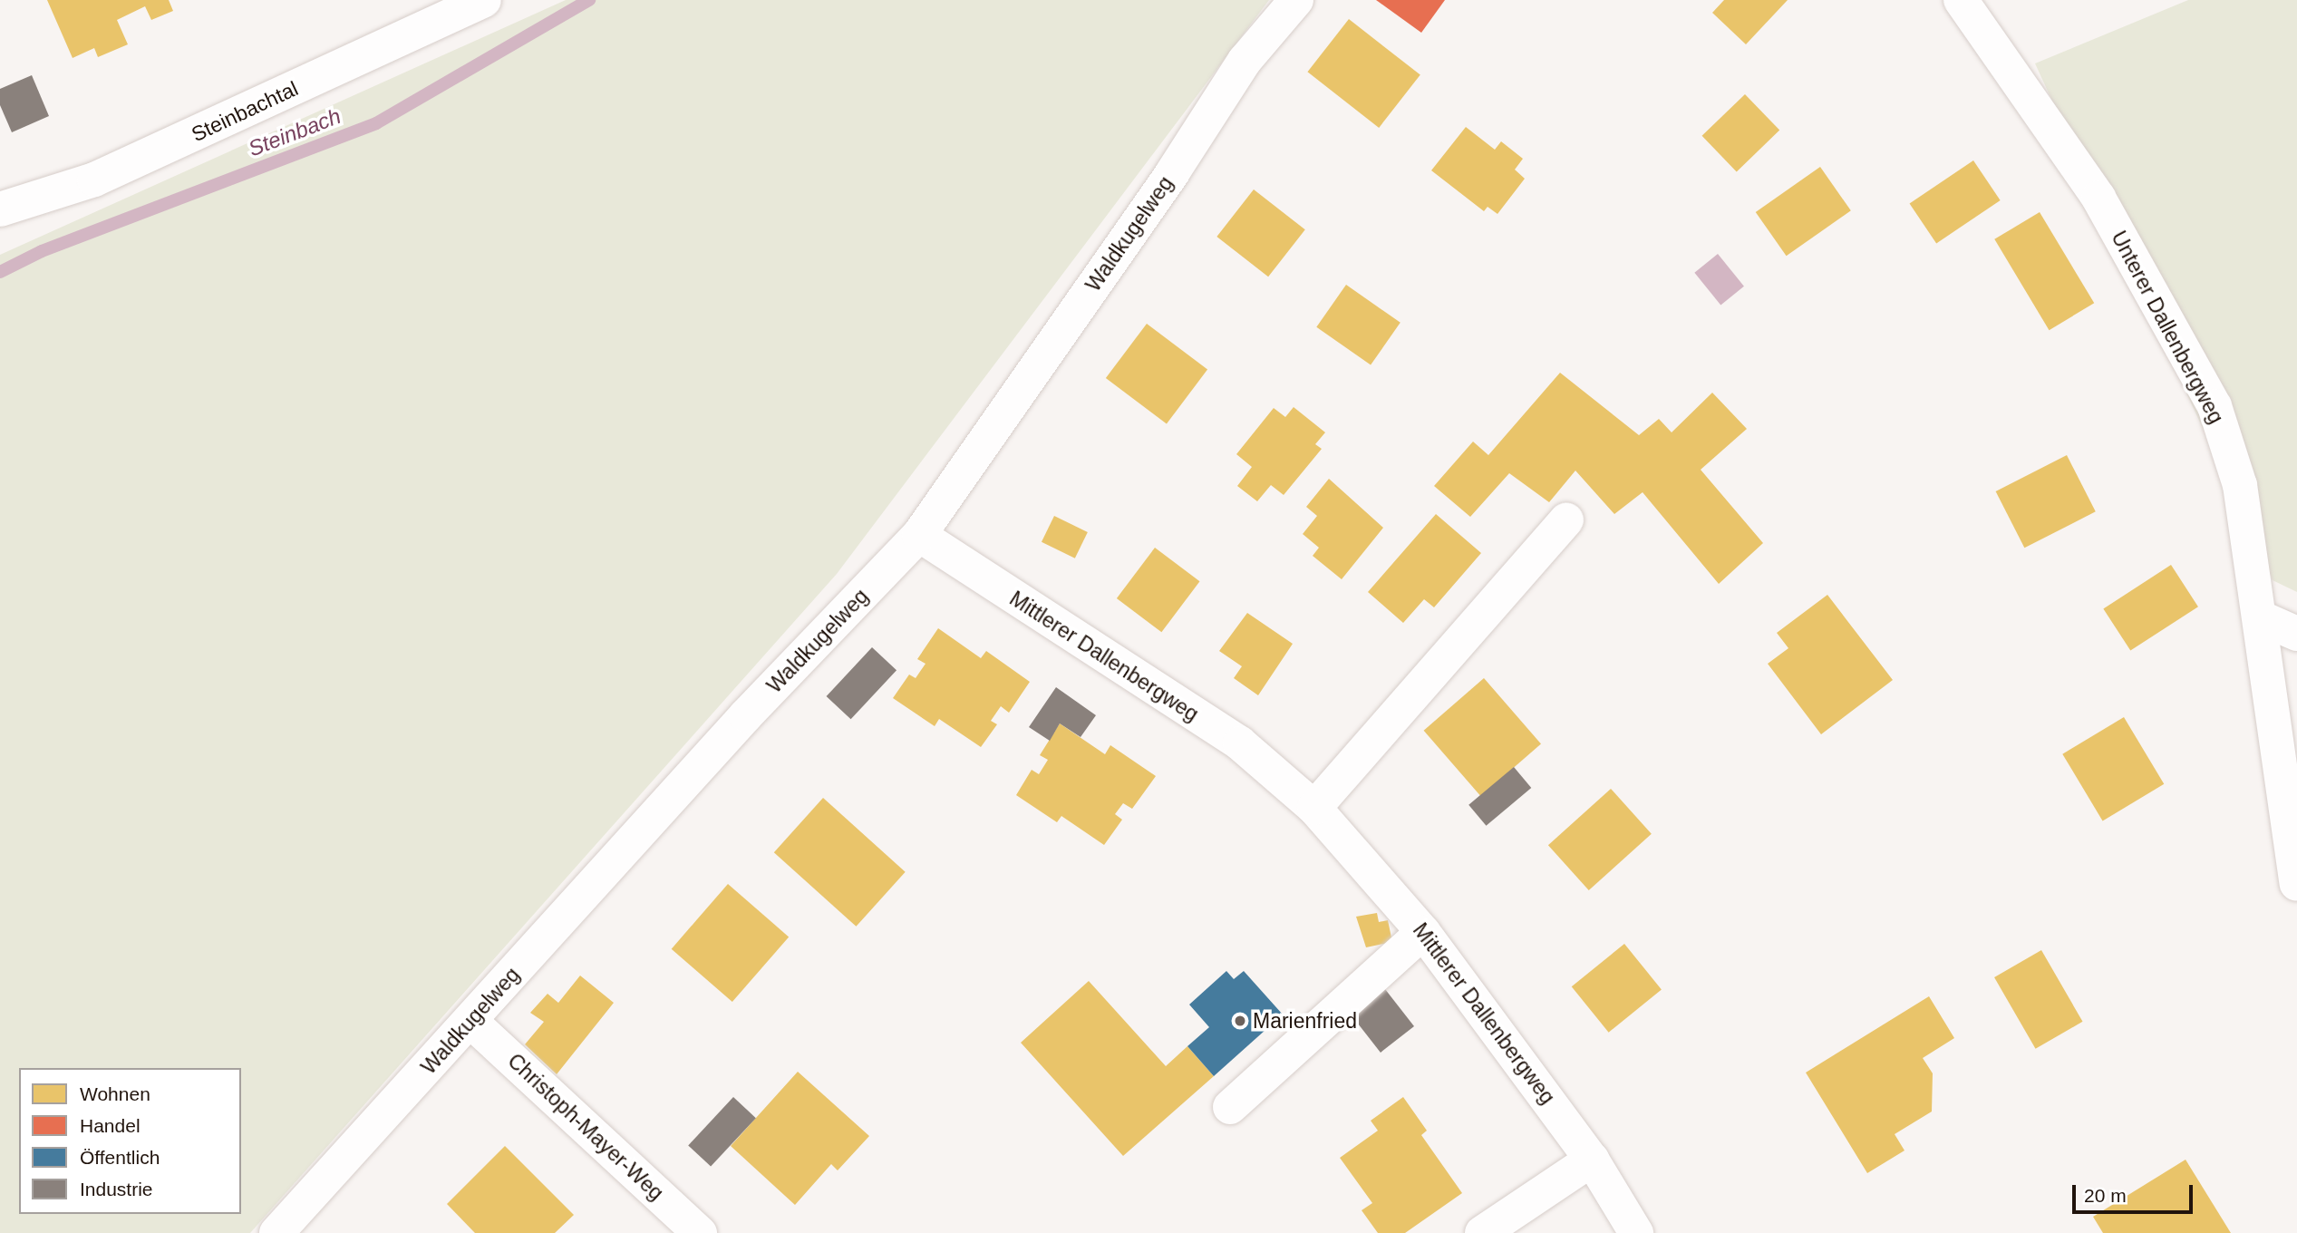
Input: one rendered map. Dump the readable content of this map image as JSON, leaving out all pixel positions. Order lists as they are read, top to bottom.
{
  "streets": {
    "street": [
      "Steinbachtal",
      "Waldkugelweg",
      "Unterer Dallenbergweg",
      "Mittlerer Dallenbergweg",
      "Christoph-Mayer-Weg"
    ]
  },
  "crossings": [
    ["Waldkugelweg", "Mittlerer Dallenbergweg"],
    ["Waldkugelweg", "Christoph-Mayer-Weg"]
  ],
  "water": ["Steinbach"],
  "places": ["Marienfried"],
  "legend": [
    "Wohnen",
    "Handel",
    "Öffentlich",
    "Industrie"
  ],
  "scale_bar": "20 m"
}
